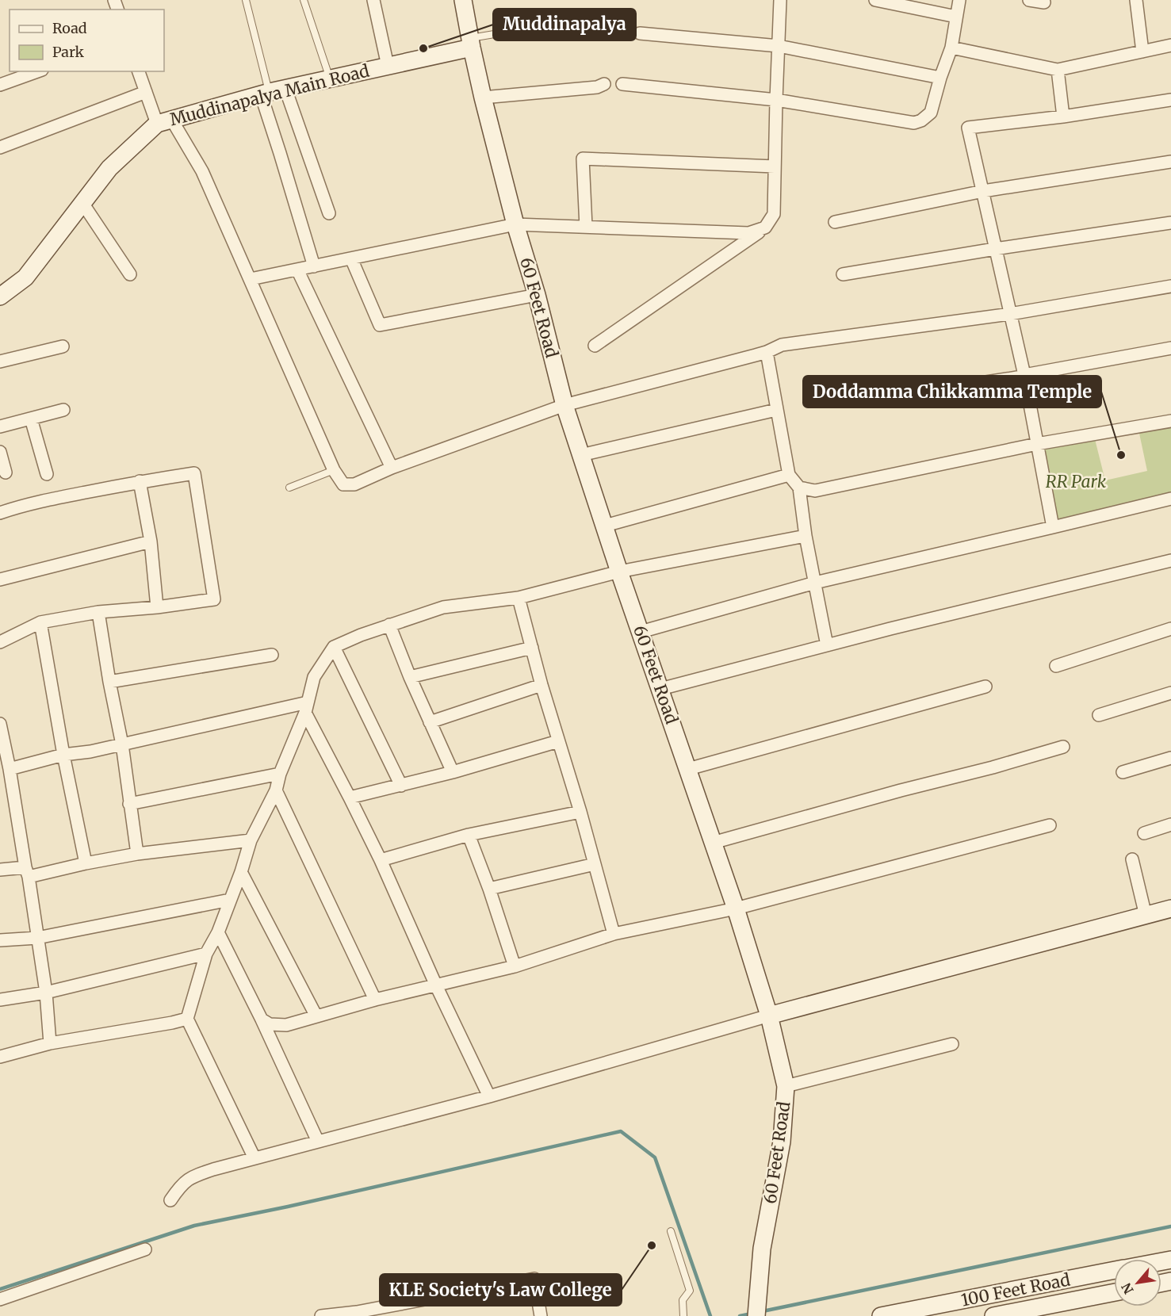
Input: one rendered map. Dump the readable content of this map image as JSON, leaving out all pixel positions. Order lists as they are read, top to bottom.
{
  "streets": {
    "street": ["Muddinapalya Main Road", "60 Feet Road", "100 Feet Road"]
  },
  "crossings": [
    ["Muddinapalya Main Road", "60 Feet Road"]
  ],
  "parks": ["RR Park"],
  "places": ["Muddinapalya", "Doddamma Chikkamma Temple", "KLE Society's Law College"],
  "legend": ["Road", "Park"],
  "north": "bottom left"
}
